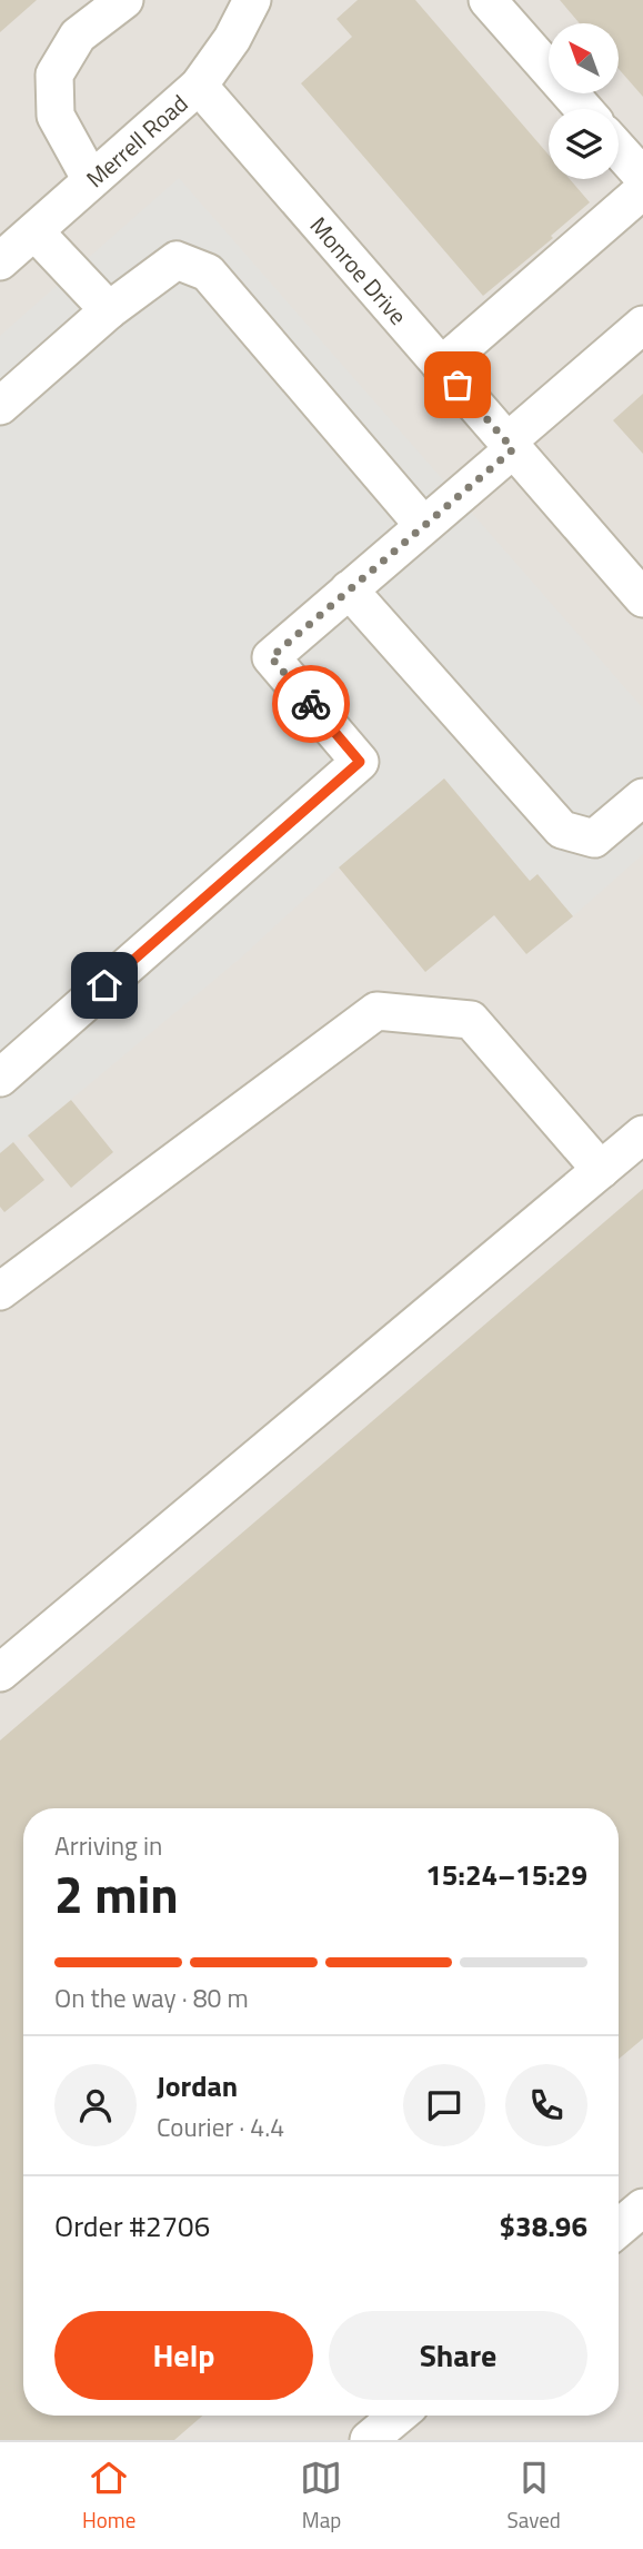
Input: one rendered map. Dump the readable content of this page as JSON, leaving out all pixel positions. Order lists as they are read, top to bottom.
{
  "streets": {
    "street": ["Merrell Road", "Monroe Drive"]
  },
  "crossings": [
    ["Merrell Road", "Monroe Drive"]
  ],
  "north": "top left",
  "page": {
    "heading": ["2 min", "Arriving in", "15:24–15:29"],
    "panel": [
      "Jordan",
      "Courier · 4.4",
      "Order #2706",
      "$38.96"
    ],
    "bar": "On the way · 80 m",
    "buttons": ["Help", "Share"],
    "tabs": ["Home", "Map", "Saved"]
  }
}
